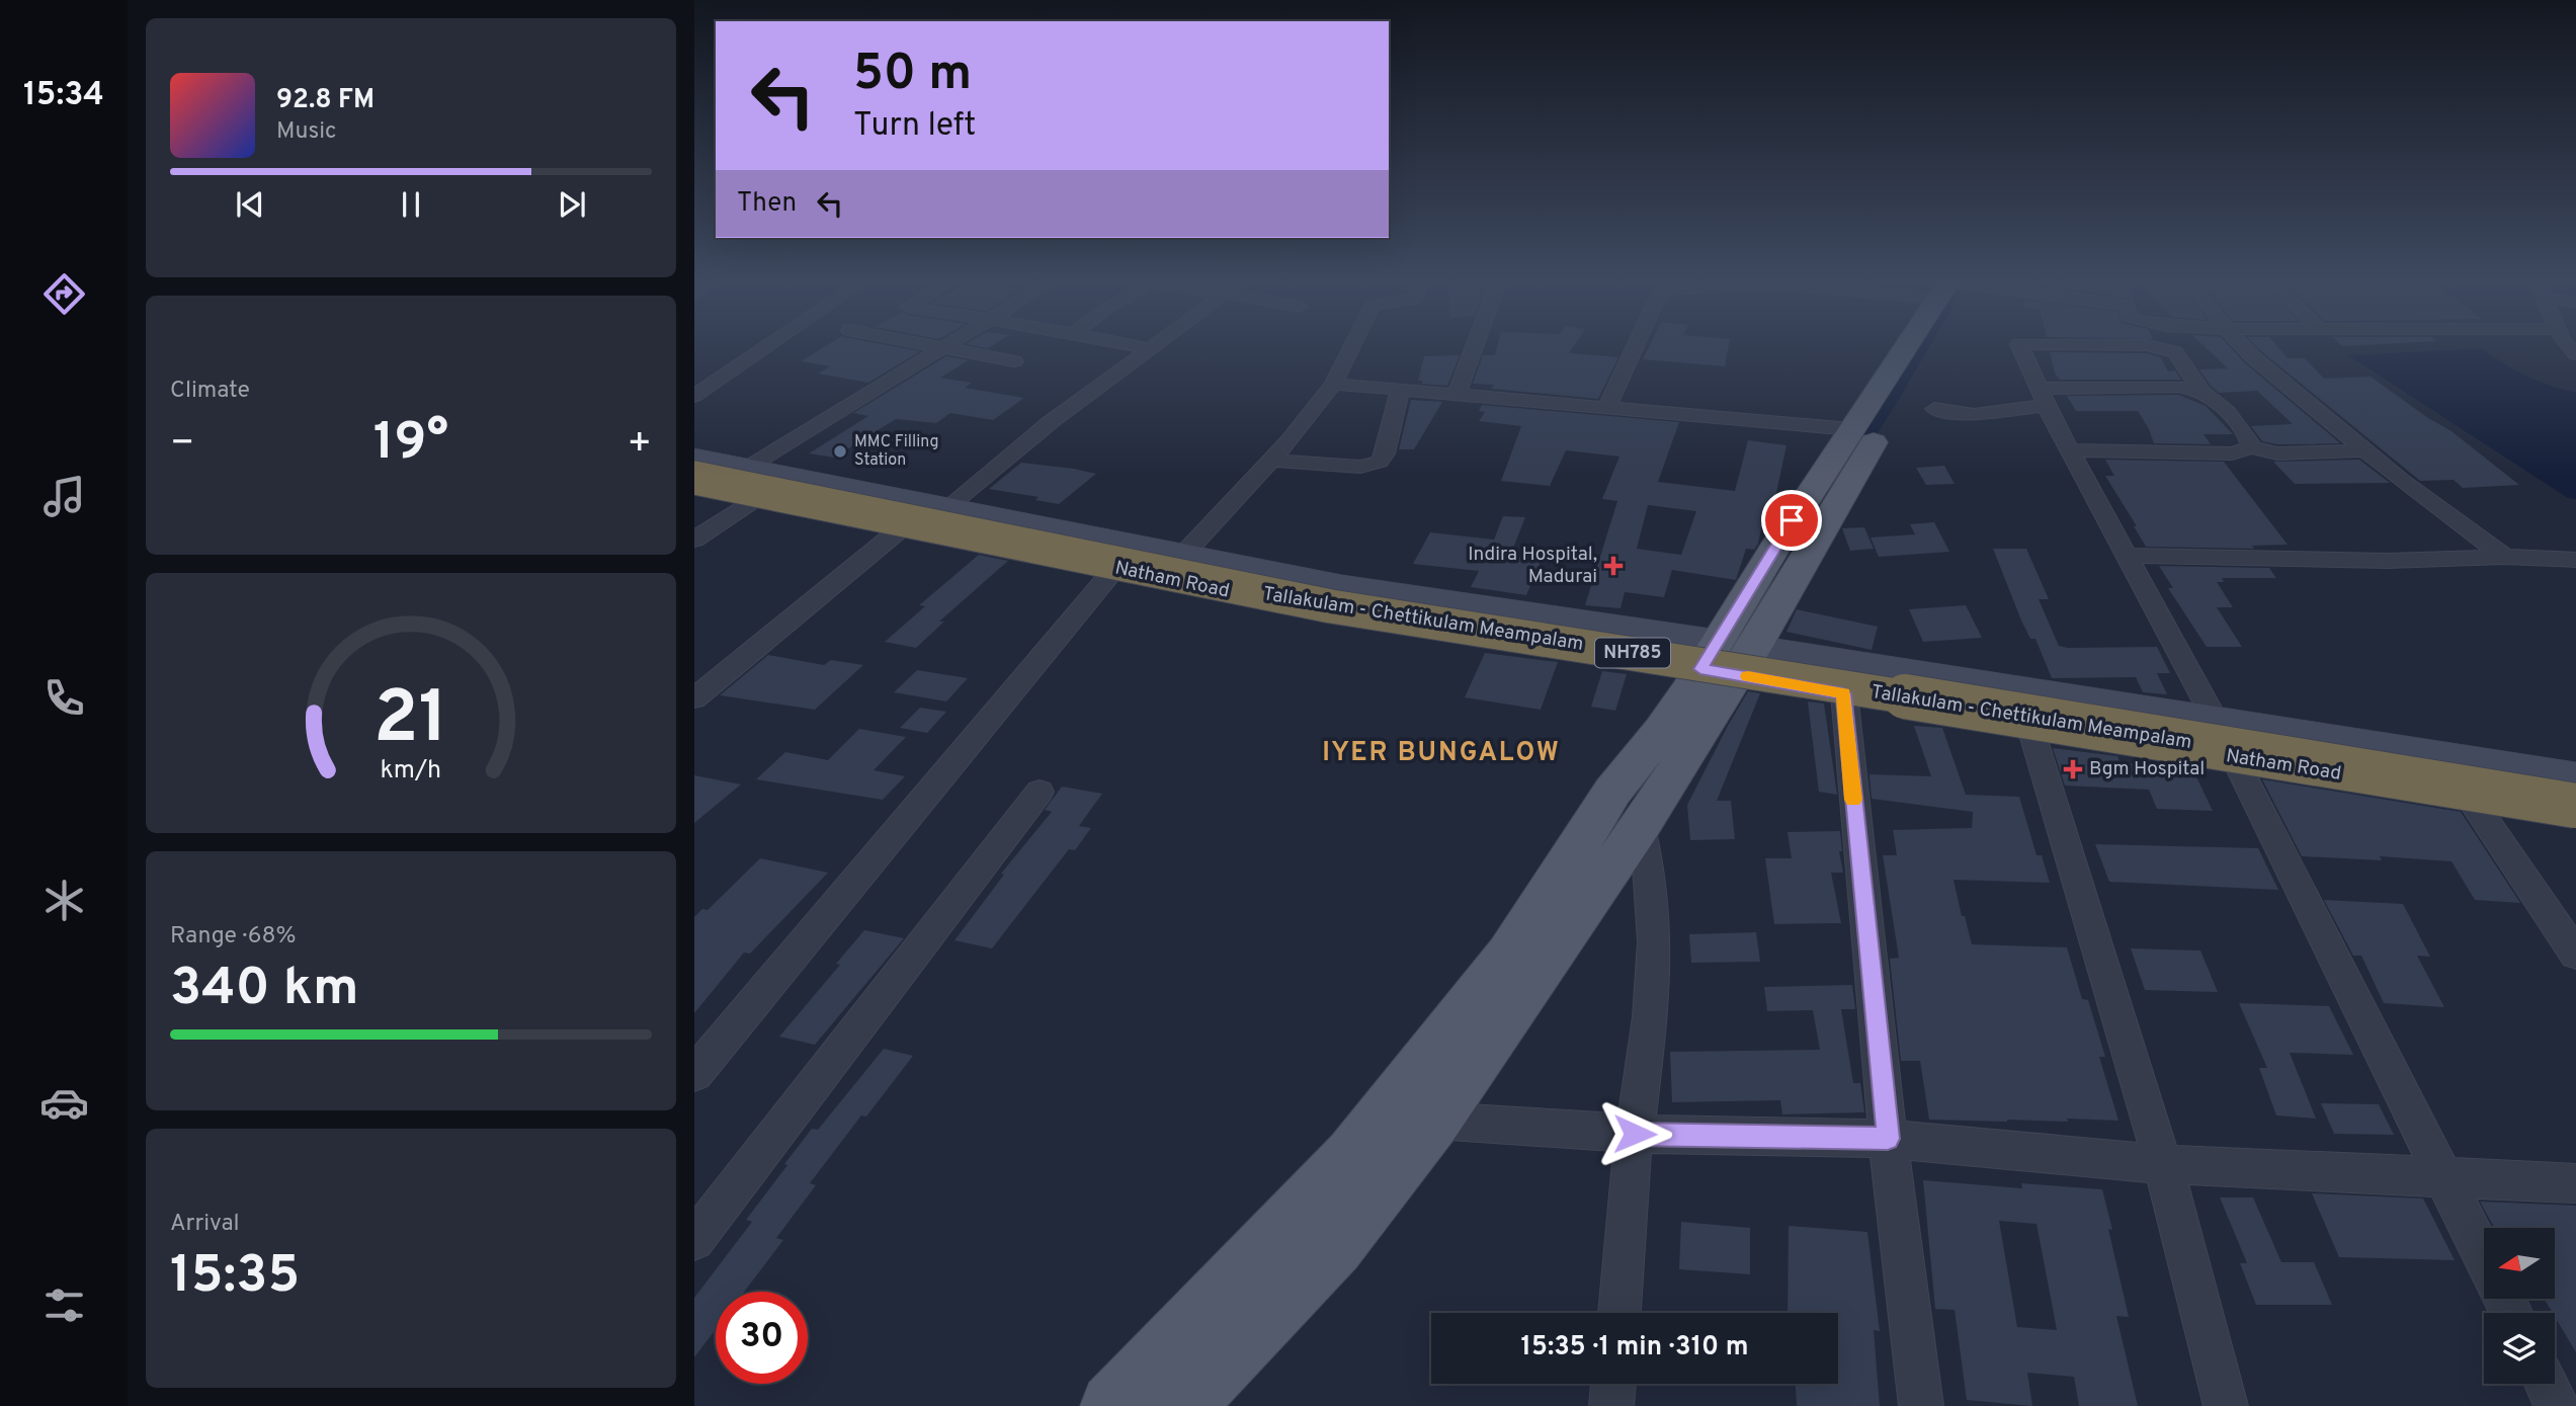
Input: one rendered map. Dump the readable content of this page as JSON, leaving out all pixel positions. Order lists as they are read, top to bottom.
{
  "streets": {
    "highway": ["Tallakulam - Chettikulam Meampalam", "NH785"],
    "main road": ["Natham Road"]
  },
  "crossings": [
    ["Natham Road", "Tallakulam - Chettikulam Meampalam"]
  ],
  "districts": ["IYER BUNGALOW"],
  "places": {
    "other": ["MMC Filling Station"],
    "health": ["Indira Hospital, Madurai", "Bgm Hospital"]
  },
  "north": "left",
  "page": {
    "tabs": "15:34",
    "turn": ["50 m", "Turn left"],
    "song": ["92.8 FM", "Music"],
    "then": "Then",
    "tile": [
      "Climate",
      ["Range · 68%", "340 km"],
      ["Arrival", "15:35"]
    ],
    "heat": ["−", "19°", "+"],
    "limit": "30",
    "trip": "15:35 · 1 min · 310 m",
    "gauge": ["21", "km/h"]
  }
}
